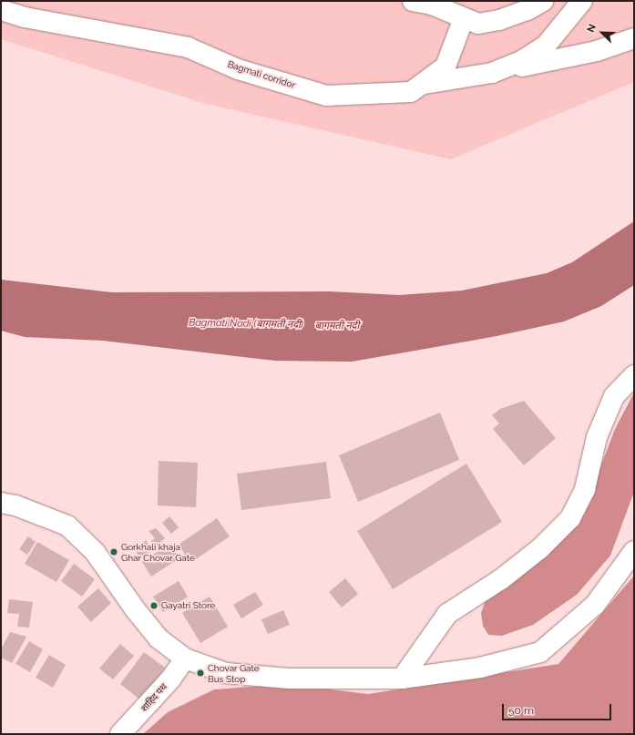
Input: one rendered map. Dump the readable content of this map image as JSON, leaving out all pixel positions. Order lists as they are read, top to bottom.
{
  "streets": {
    "street": ["Bagmati corridor", "शाहिद पथ"]
  },
  "water": ["Bagmati Nadi (बागमती नदी)", "बागमती नदी"],
  "places": ["Gorkhali khaja Ghar Chovar Gate", "Gayatri Store", "Chovar Gate Bus Stop"],
  "scale_bar": "50 m",
  "north": "top left"
}
